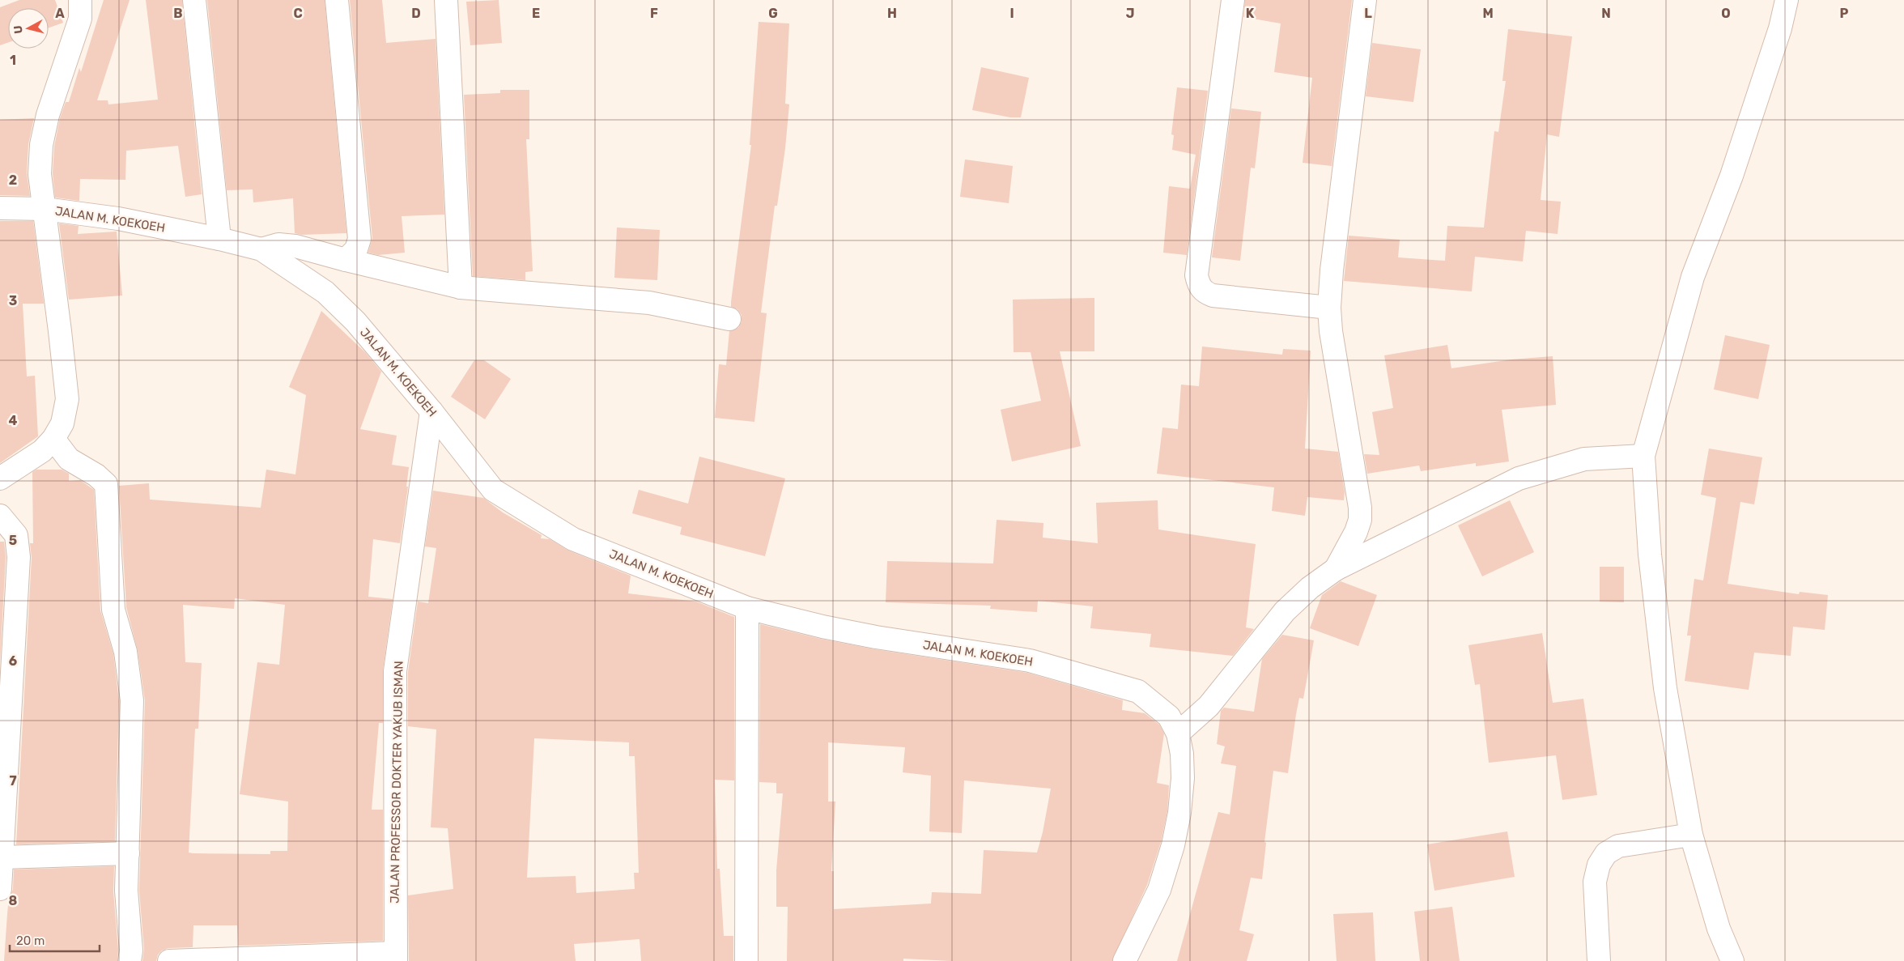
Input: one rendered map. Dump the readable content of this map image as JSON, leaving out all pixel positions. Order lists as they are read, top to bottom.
{
  "streets": {
    "street": ["JALAN M. KOEKOEH", "JALAN PROFESSOR DOKTER YAKUB ISMAN"]
  },
  "crossings": [
    ["JALAN M. KOEKOEH", "JALAN PROFESSOR DOKTER YAKUB ISMAN"]
  ],
  "scale_bar": "20 m",
  "north": "left",
  "grid": {
    "columns": [
      "A",
      "B",
      "C",
      "D",
      "E",
      "F",
      "G",
      "H",
      "I",
      "J",
      "K",
      "L",
      "M",
      "N",
      "O",
      "P"
    ],
    "rows": [
      "1",
      "2",
      "3",
      "4",
      "5",
      "6",
      "7",
      "8"
    ]
  }
}
